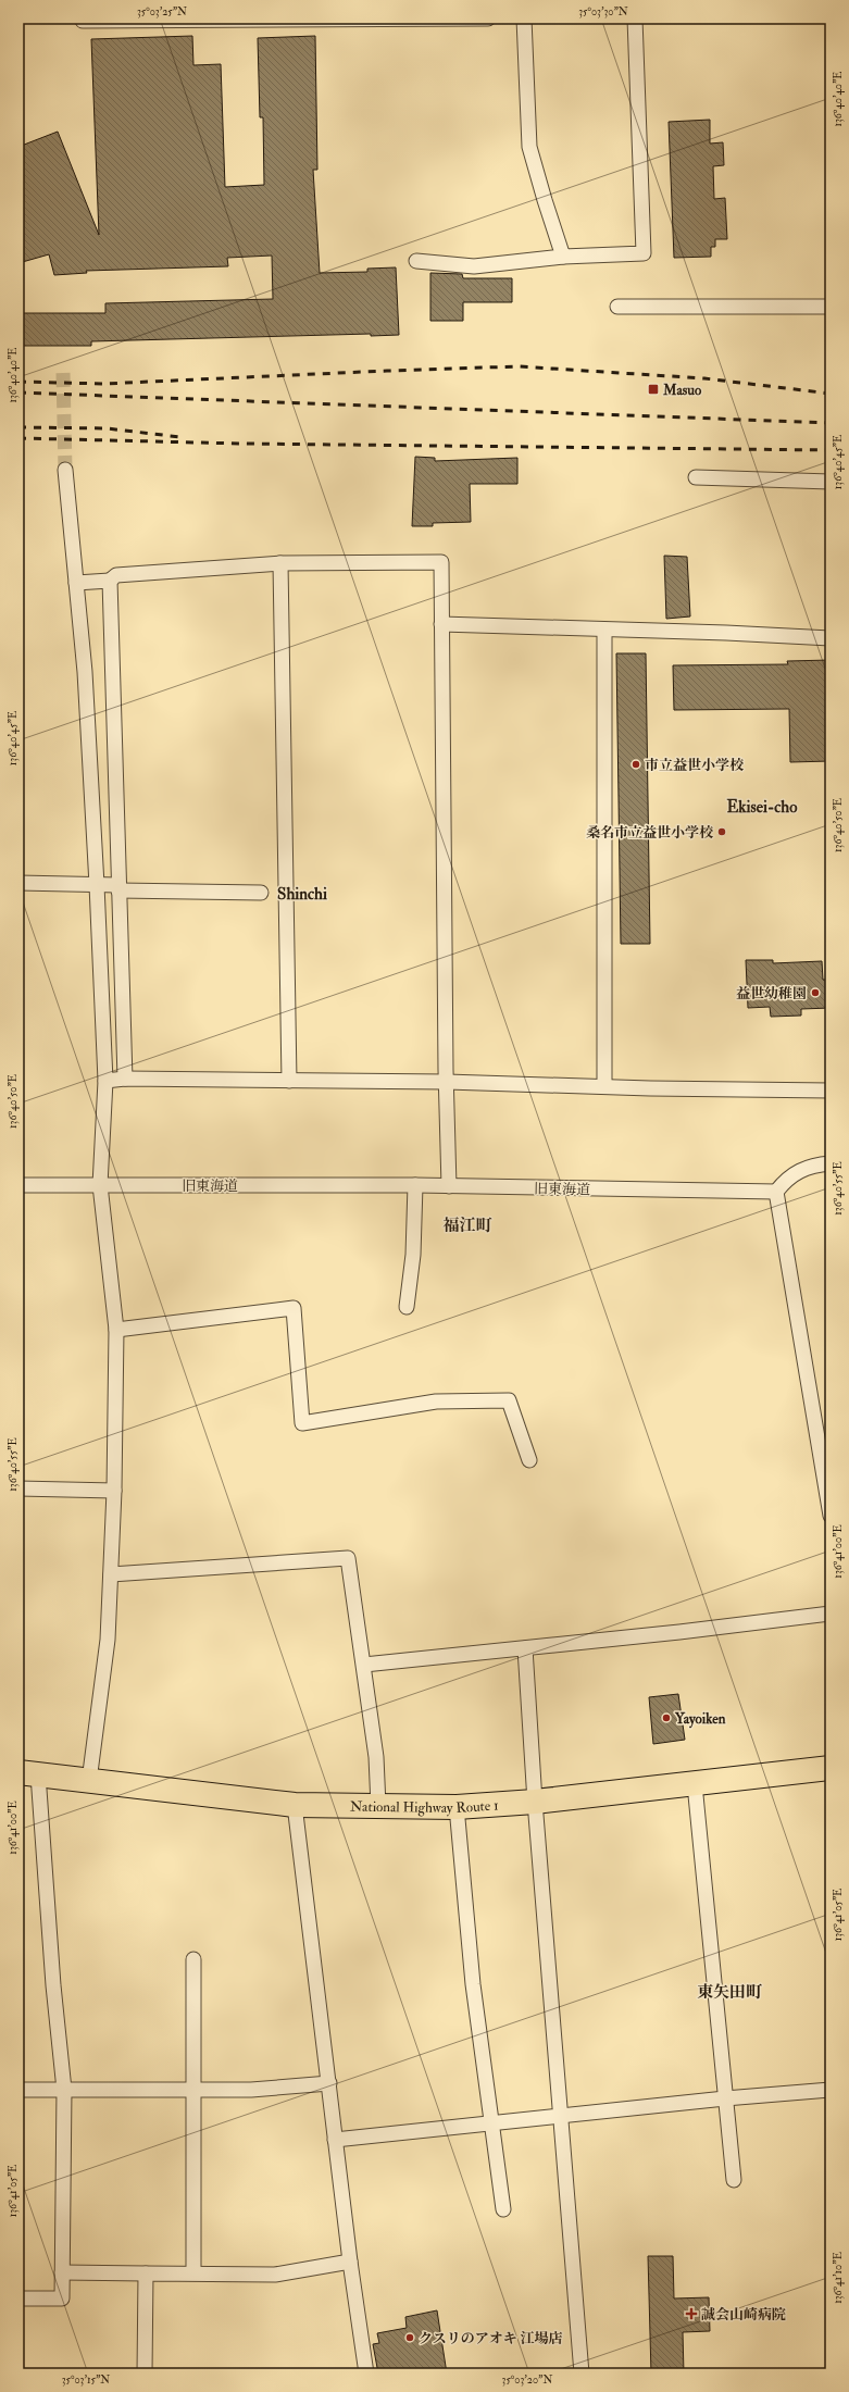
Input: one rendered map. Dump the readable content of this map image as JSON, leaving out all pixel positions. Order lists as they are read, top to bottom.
{
  "streets": {
    "highway": ["National Highway Route 1"],
    "street": ["旧東海道"]
  },
  "districts": [
    "Ekisei-cho",
    "Shinchi",
    "福江町",
    "東矢田町"
  ],
  "places": {
    "transit": ["Masuo"],
    "other": [
      "市立益世小学校",
      "桑名市立益世小学校",
      "益世幼稚園",
      "Yayoiken",
      "クスリのアオキ 江場店"
    ],
    "health": ["誠会山崎病院"]
  },
  "coordinates": [
    "35°03'25\"N",
    "35°03'30\"N",
    "136°40'40\"E",
    "136°40'45\"E",
    "136°40'50\"E",
    "136°40'55\"E",
    "136°41'00\"E",
    "136°41'05\"E",
    "136°41'10\"E",
    "35°03'15\"N",
    "35°03'20\"N"
  ]
}
